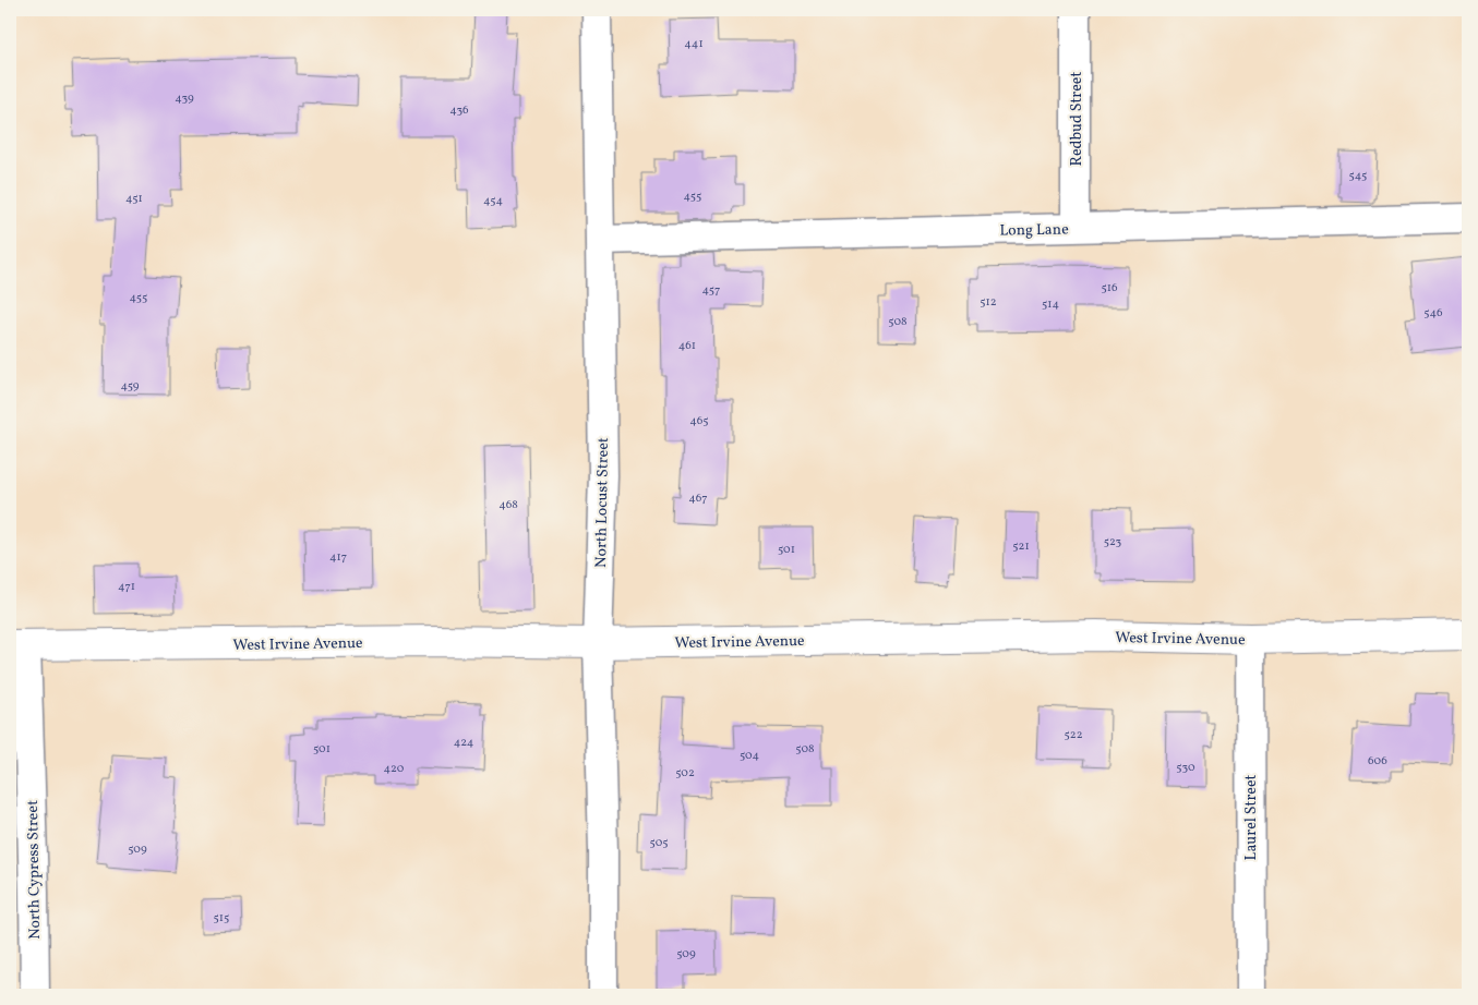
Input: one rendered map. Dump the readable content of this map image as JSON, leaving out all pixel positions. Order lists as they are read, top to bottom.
{
  "streets": {
    "street": [
      "Redbud Street",
      "Long Lane",
      "North Locust Street",
      "West Irvine Avenue",
      "Laurel Street",
      "North Cypress Street"
    ]
  },
  "crossings": [
    ["Redbud Street", "Long Lane"],
    ["Long Lane", "North Locust Street"],
    ["North Locust Street", "West Irvine Avenue"],
    ["West Irvine Avenue", "Laurel Street"],
    ["West Irvine Avenue", "North Cypress Street"]
  ],
  "house_numbers": [
    "441",
    "439",
    "436",
    "545",
    "455",
    "451",
    "454",
    "516",
    "457",
    "455",
    "512",
    "514",
    "546",
    "508",
    "461",
    "459",
    "465",
    "467",
    "468",
    "523",
    "521",
    "501",
    "417",
    "471",
    "522",
    "424",
    "501",
    "508",
    "504",
    "606",
    "530",
    "420",
    "502",
    "505",
    "509",
    "515",
    "509"
  ]
}
